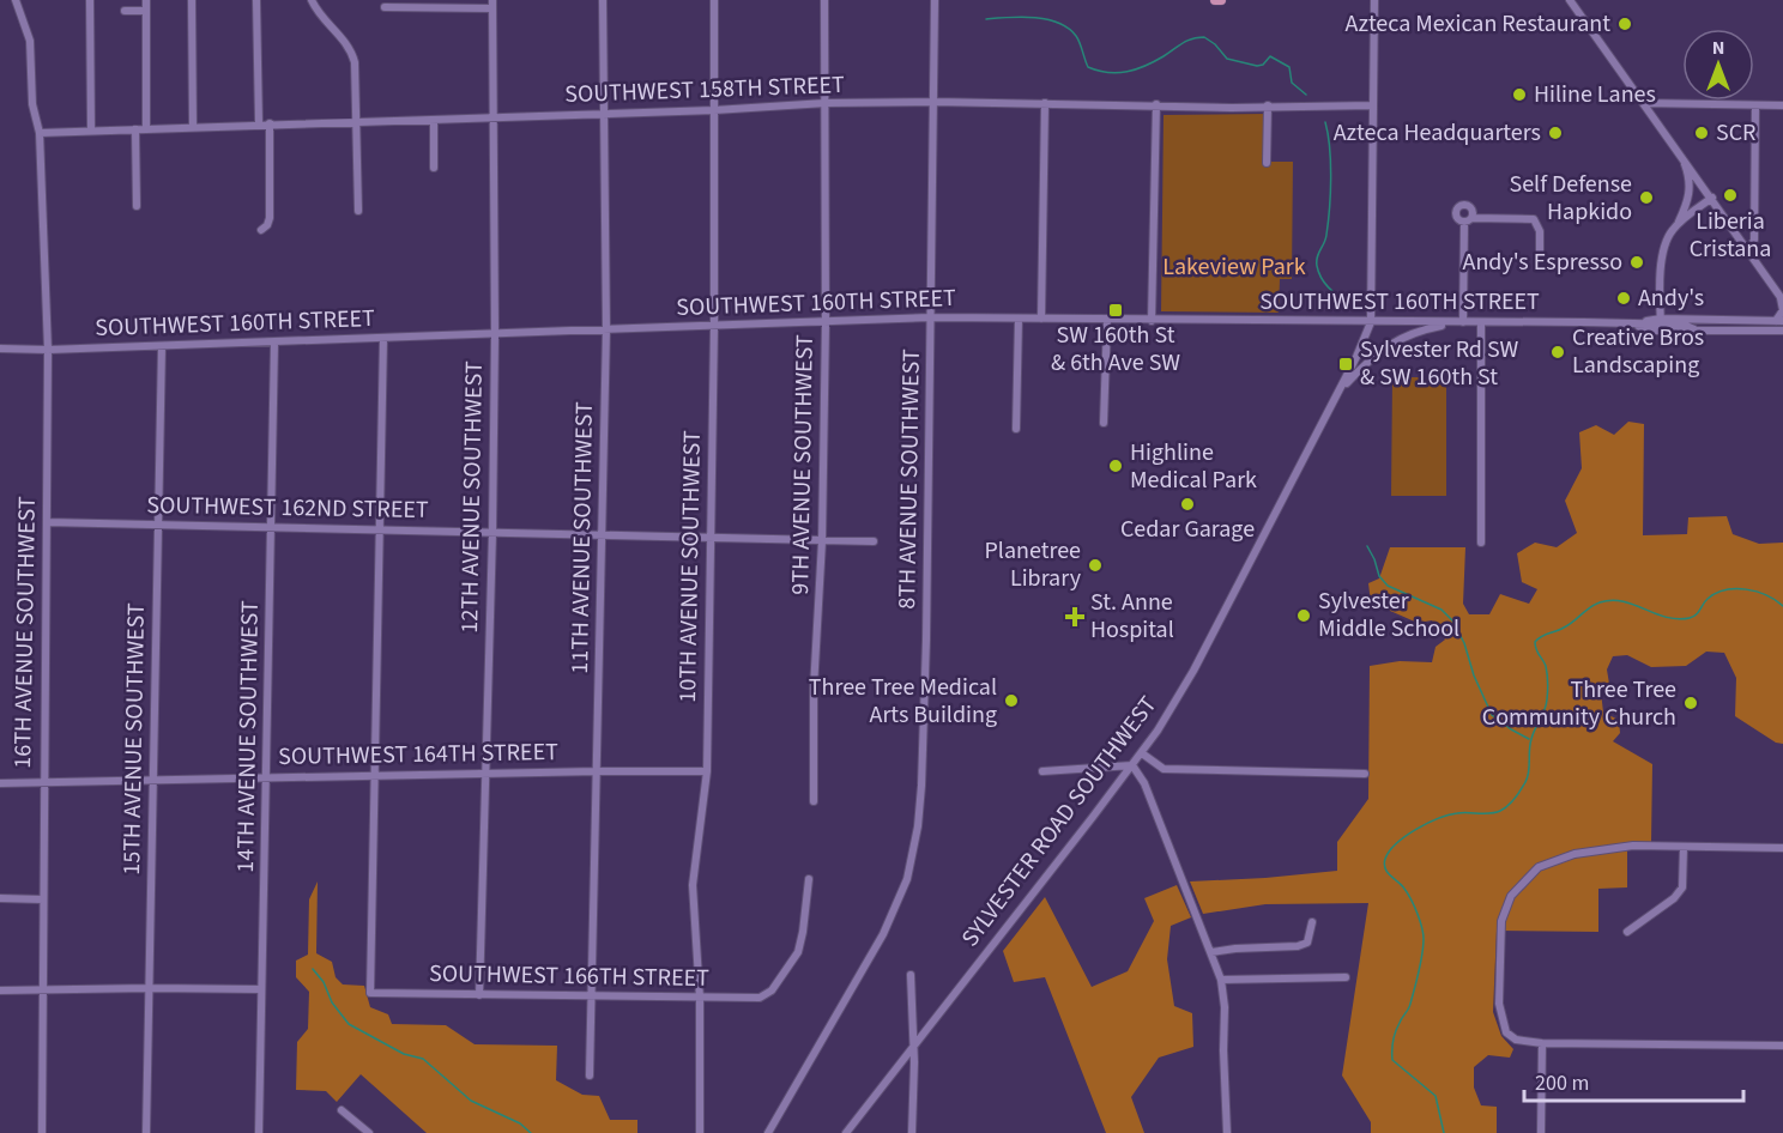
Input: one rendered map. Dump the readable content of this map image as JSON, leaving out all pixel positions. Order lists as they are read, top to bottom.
{
  "streets": {
    "street": [
      "SOUTHWEST 158TH STREET",
      "SOUTHWEST 160TH STREET",
      "9TH AVENUE SOUTHWEST",
      "8TH AVENUE SOUTHWEST",
      "12TH AVENUE SOUTHWEST",
      "SOUTHWEST 162ND STREET",
      "11TH AVENUE SOUTHWEST",
      "10TH AVENUE SOUTHWEST",
      "16TH AVENUE SOUTHWEST",
      "14TH AVENUE SOUTHWEST",
      "15TH AVENUE SOUTHWEST",
      "SOUTHWEST 164TH STREET",
      "SYLVESTER ROAD SOUTHWEST",
      "SOUTHWEST 166TH STREET"
    ]
  },
  "crossings": [
    ["SOUTHWEST 158TH STREET", "9TH AVENUE SOUTHWEST"],
    ["SOUTHWEST 158TH STREET", "8TH AVENUE SOUTHWEST"],
    ["SOUTHWEST 158TH STREET", "12TH AVENUE SOUTHWEST"],
    ["SOUTHWEST 158TH STREET", "11TH AVENUE SOUTHWEST"],
    ["SOUTHWEST 158TH STREET", "10TH AVENUE SOUTHWEST"],
    ["SOUTHWEST 158TH STREET", "16TH AVENUE SOUTHWEST"],
    ["SOUTHWEST 160TH STREET", "9TH AVENUE SOUTHWEST"],
    ["SOUTHWEST 160TH STREET", "8TH AVENUE SOUTHWEST"],
    ["SOUTHWEST 160TH STREET", "12TH AVENUE SOUTHWEST"],
    ["SOUTHWEST 160TH STREET", "11TH AVENUE SOUTHWEST"],
    ["SOUTHWEST 160TH STREET", "10TH AVENUE SOUTHWEST"],
    ["SOUTHWEST 160TH STREET", "16TH AVENUE SOUTHWEST"],
    ["SOUTHWEST 160TH STREET", "14TH AVENUE SOUTHWEST"],
    ["SOUTHWEST 160TH STREET", "15TH AVENUE SOUTHWEST"],
    ["SOUTHWEST 160TH STREET", "SYLVESTER ROAD SOUTHWEST"],
    ["9TH AVENUE SOUTHWEST", "SOUTHWEST 162ND STREET"],
    ["12TH AVENUE SOUTHWEST", "SOUTHWEST 162ND STREET"],
    ["12TH AVENUE SOUTHWEST", "SOUTHWEST 164TH STREET"],
    ["12TH AVENUE SOUTHWEST", "SOUTHWEST 166TH STREET"],
    ["SOUTHWEST 162ND STREET", "11TH AVENUE SOUTHWEST"],
    ["SOUTHWEST 162ND STREET", "10TH AVENUE SOUTHWEST"],
    ["SOUTHWEST 162ND STREET", "16TH AVENUE SOUTHWEST"],
    ["SOUTHWEST 162ND STREET", "14TH AVENUE SOUTHWEST"],
    ["SOUTHWEST 162ND STREET", "15TH AVENUE SOUTHWEST"],
    ["11TH AVENUE SOUTHWEST", "SOUTHWEST 164TH STREET"],
    ["11TH AVENUE SOUTHWEST", "SOUTHWEST 166TH STREET"],
    ["10TH AVENUE SOUTHWEST", "SOUTHWEST 164TH STREET"],
    ["10TH AVENUE SOUTHWEST", "SOUTHWEST 166TH STREET"],
    ["16TH AVENUE SOUTHWEST", "SOUTHWEST 164TH STREET"],
    ["14TH AVENUE SOUTHWEST", "SOUTHWEST 164TH STREET"],
    ["15TH AVENUE SOUTHWEST", "SOUTHWEST 164TH STREET"],
    ["SOUTHWEST 164TH STREET", "SOUTHWEST 166TH STREET"]
  ],
  "parks": ["Lakeview Park"],
  "places": {
    "other": [
      "Azteca Mexican Restaurant",
      "Hiline Lanes",
      "Azteca Headquarters",
      "SCR",
      "Liberia Cristana",
      "Self Defense Hapkido",
      "Andy's Espresso",
      "Andy's",
      "Creative Bros Landscaping",
      "Highline Medical Park",
      "Cedar Garage",
      "Planetree Library",
      "Sylvester Middle School",
      "Three Tree Medical Arts Building",
      "Three Tree Community Church"
    ],
    "transit": ["SW 160th St & 6th Ave SW", "Sylvester Rd SW & SW 160th St"],
    "health": ["St. Anne Hospital"]
  },
  "scale_bar": "200 m",
  "north": "top"
}
